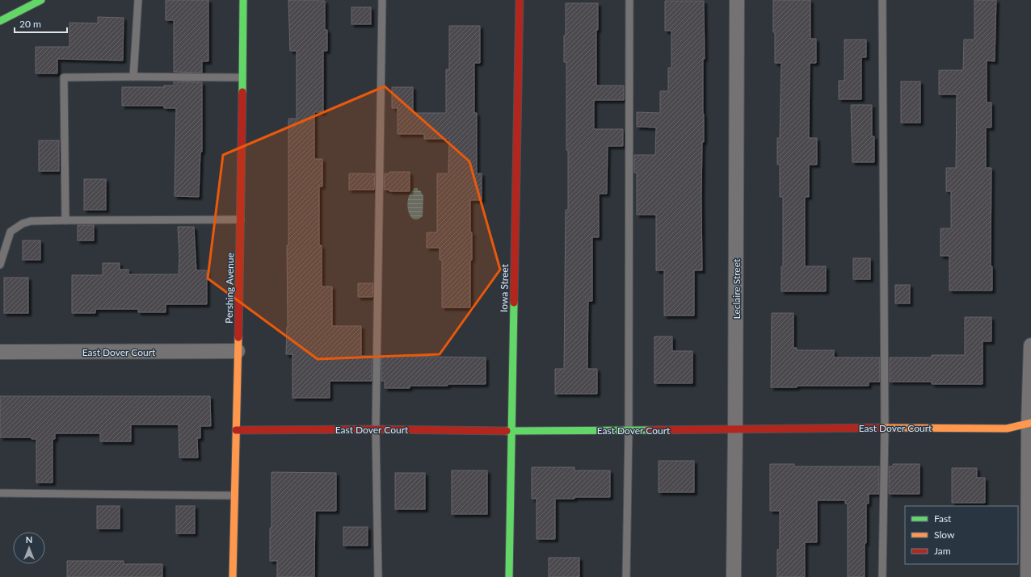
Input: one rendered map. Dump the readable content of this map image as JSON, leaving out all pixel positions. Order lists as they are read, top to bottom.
{
  "streets": {
    "street": [
      "Pershing Avenue",
      "Iowa Street",
      "Leclaire Street",
      "East Dover Court"
    ]
  },
  "crossings": [
    ["Pershing Avenue", "East Dover Court"],
    ["Iowa Street", "East Dover Court"],
    ["Leclaire Street", "East Dover Court"]
  ],
  "legend": ["Fast", "Slow", "Jam"],
  "scale_bar": "20 m",
  "north": "top"
}
